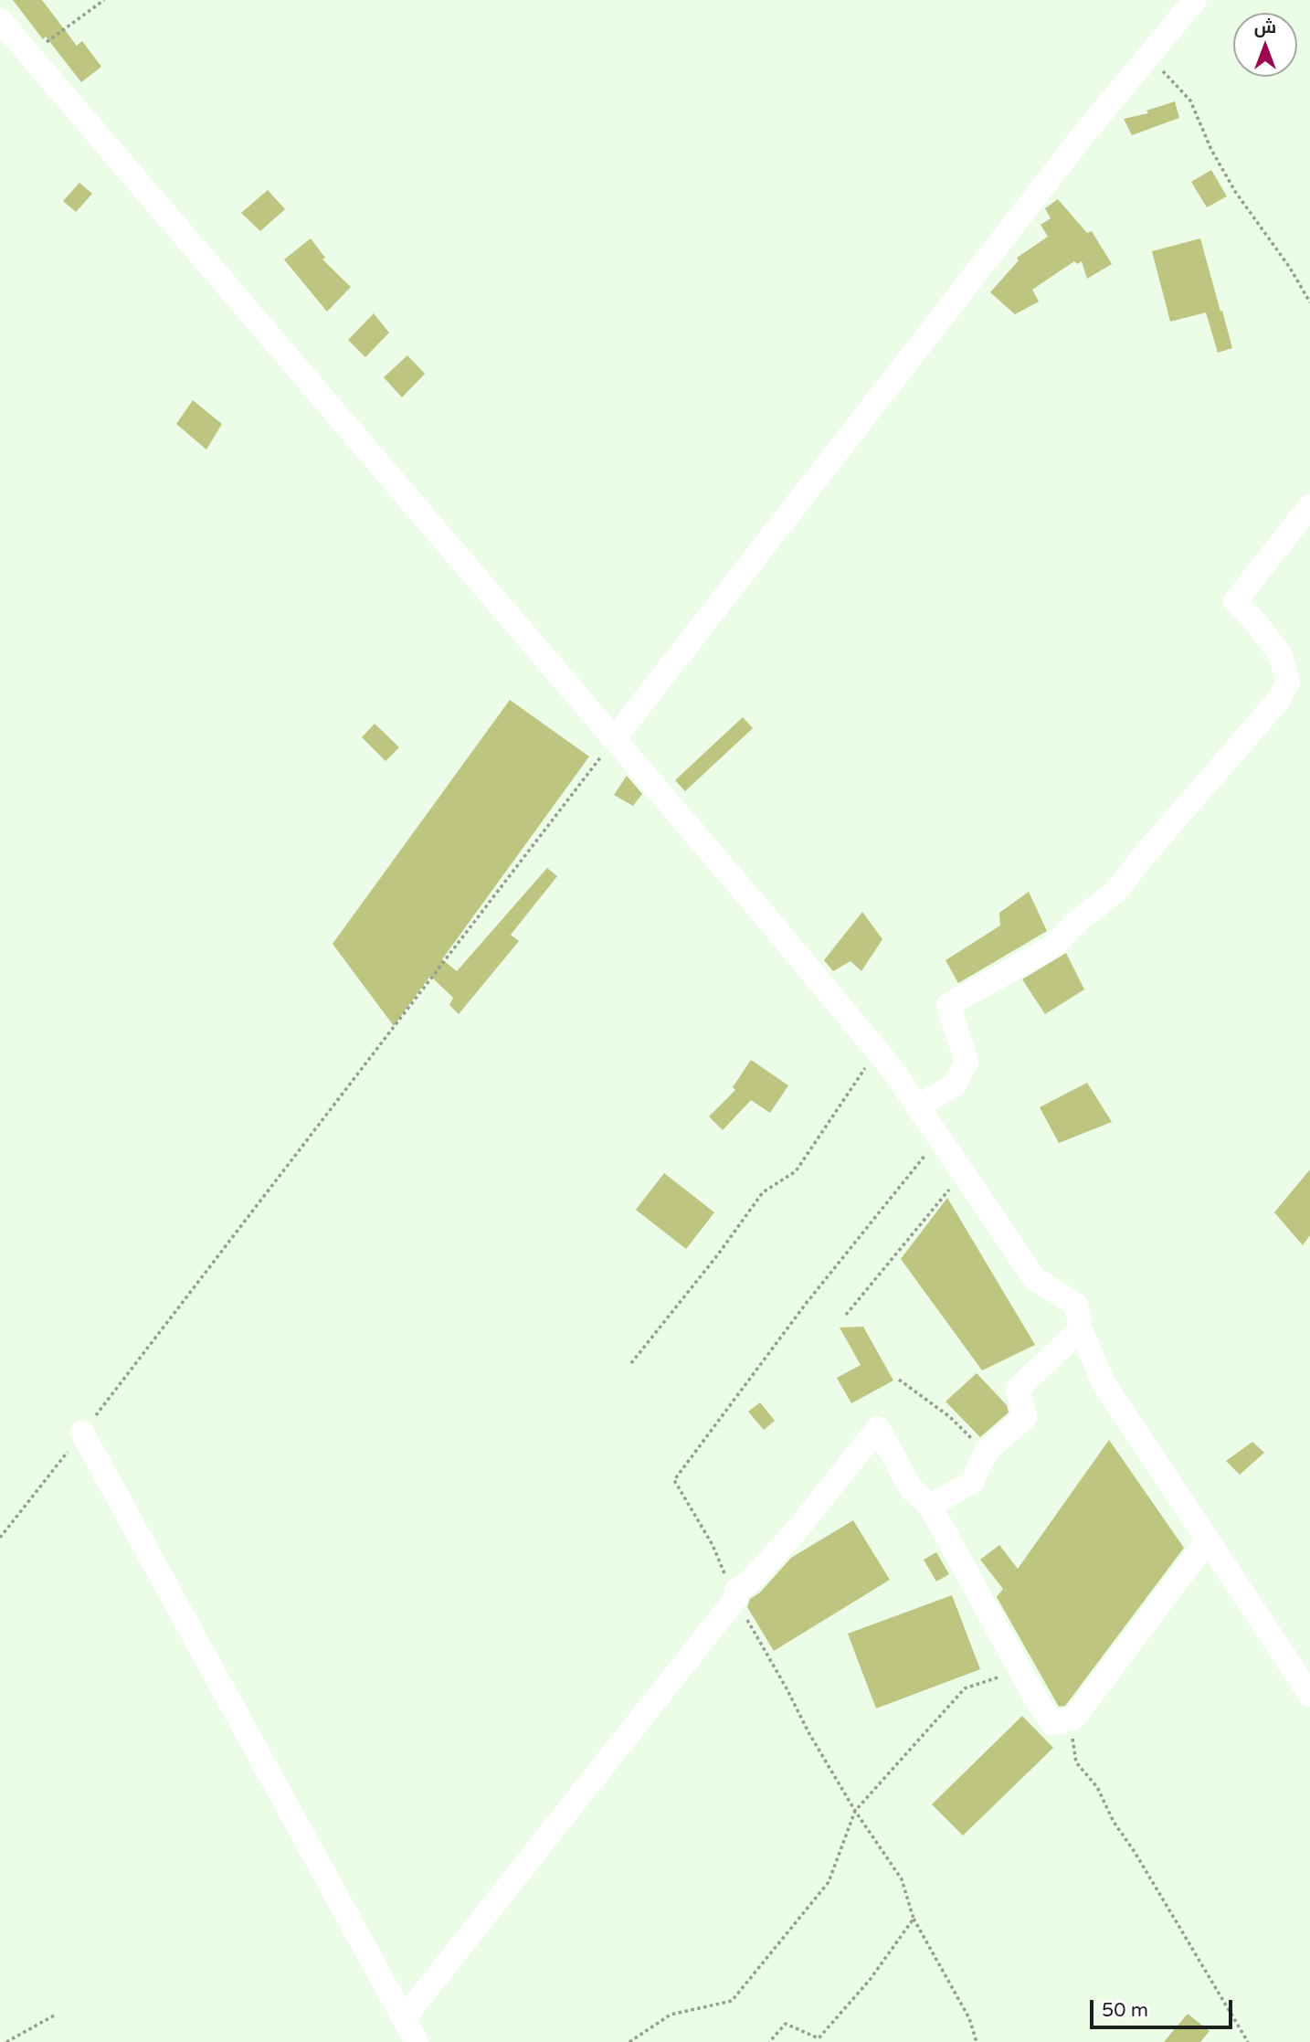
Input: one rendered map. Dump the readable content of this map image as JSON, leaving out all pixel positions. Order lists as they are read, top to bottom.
{
  "scale_bar": "50 m",
  "north": "top"
}
